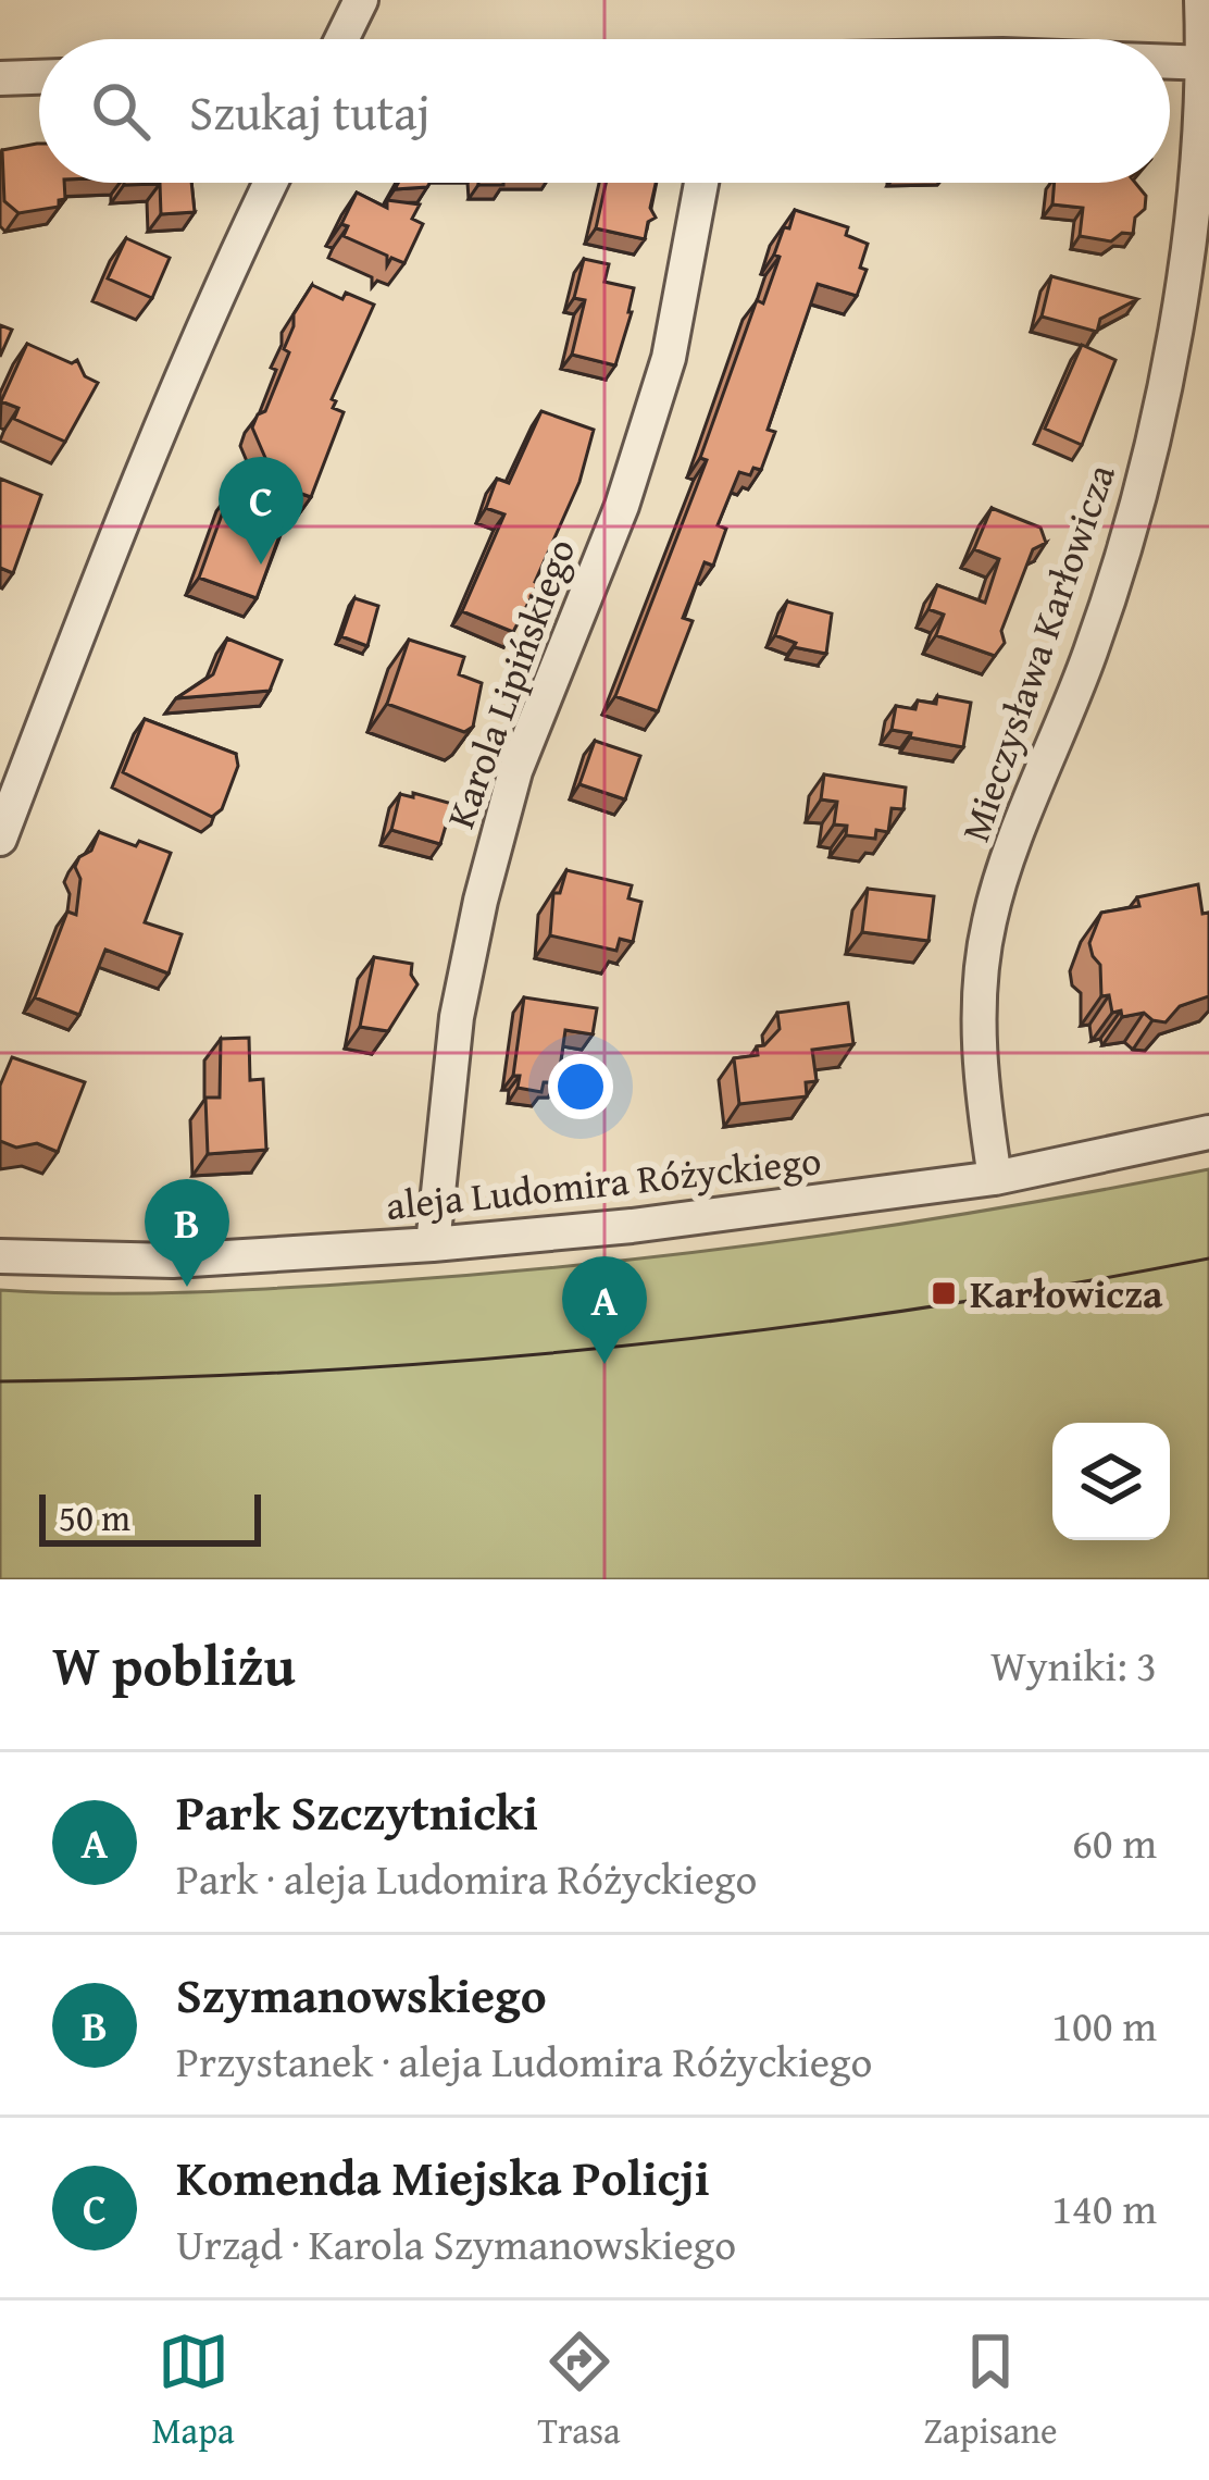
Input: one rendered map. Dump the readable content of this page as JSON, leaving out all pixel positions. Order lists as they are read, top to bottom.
{
  "streets": {
    "street": ["Mieczysława Karłowicza", "Karola Lipińskiego", "aleja Ludomira Różyckiego"]
  },
  "crossings": [
    ["Mieczysława Karłowicza", "aleja Ludomira Różyckiego"],
    ["Karola Lipińskiego", "aleja Ludomira Różyckiego"]
  ],
  "places": {
    "transit": ["Karłowicza"]
  },
  "scale_bar": "50 m",
  "page": {
    "search": "Szukaj tutaj",
    "pins": ["C", "B", "A"],
    "scale": "50 m",
    "heading": ["W pobliżu", "Wyniki: 3"],
    "list": [
      {
        "mark": "A",
        "name": "Park Szczytnicki",
        "note": "Park · aleja Ludomira Różyckiego",
        "value": "60 m"
      },
      {
        "mark": "B",
        "name": "Szymanowskiego",
        "note": "Przystanek · aleja Ludomira Różyckiego",
        "value": "100 m"
      },
      {
        "mark": "C",
        "name": "Komenda Miejska Policji",
        "note": "Urząd · Karola Szymanowskiego",
        "value": "140 m"
      }
    ],
    "nav": ["Mapa", "Trasa", "Zapisane"]
  }
}
